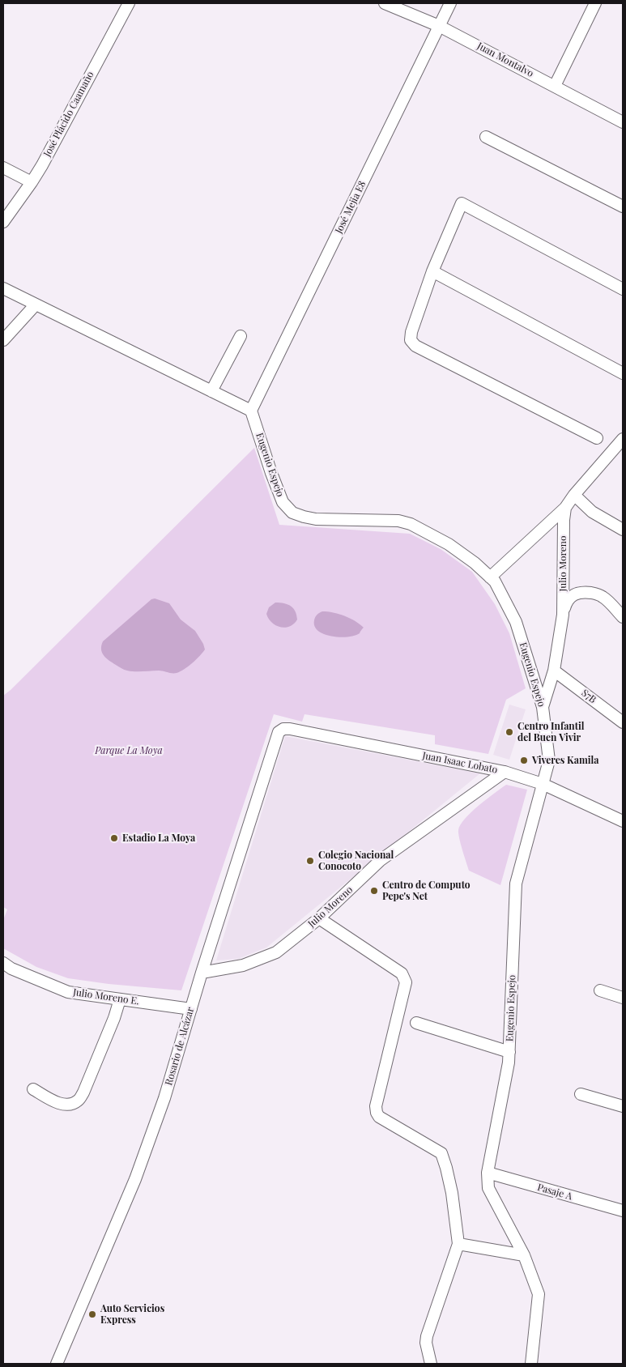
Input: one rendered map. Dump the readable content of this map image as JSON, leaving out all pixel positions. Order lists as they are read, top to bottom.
{
  "streets": {
    "street": [
      "Juan Montalvo",
      "José Plácido Caamaño",
      "José Mejia E8",
      "Eugenio Espejo",
      "Julio Moreno",
      "S7B",
      "Juan Isaac Lobato",
      "Julio Moreno E.",
      "Rosario de Alcázar",
      "Pasaje A"
    ]
  },
  "crossings": [
    ["Juan Montalvo", "José Mejia E8"],
    ["José Mejia E8", "Eugenio Espejo"],
    ["Eugenio Espejo", "Julio Moreno"],
    ["Eugenio Espejo", "Juan Isaac Lobato"],
    ["Eugenio Espejo", "Pasaje A"],
    ["Julio Moreno", "S7B"],
    ["Julio Moreno", "Juan Isaac Lobato"],
    ["Julio Moreno", "Rosario de Alcázar"],
    ["Juan Isaac Lobato", "Rosario de Alcázar"],
    ["Julio Moreno E.", "Rosario de Alcázar"]
  ],
  "parks": ["Parque La Moya"],
  "places": [
    "Centro Infantil del Buen Vivir",
    "Viveres Kamila",
    "Estadio La Moya",
    "Colegio Nacional Conocoto",
    "Centro de Computo Pepe's Net",
    "Auto Servicios Express"
  ]
}
